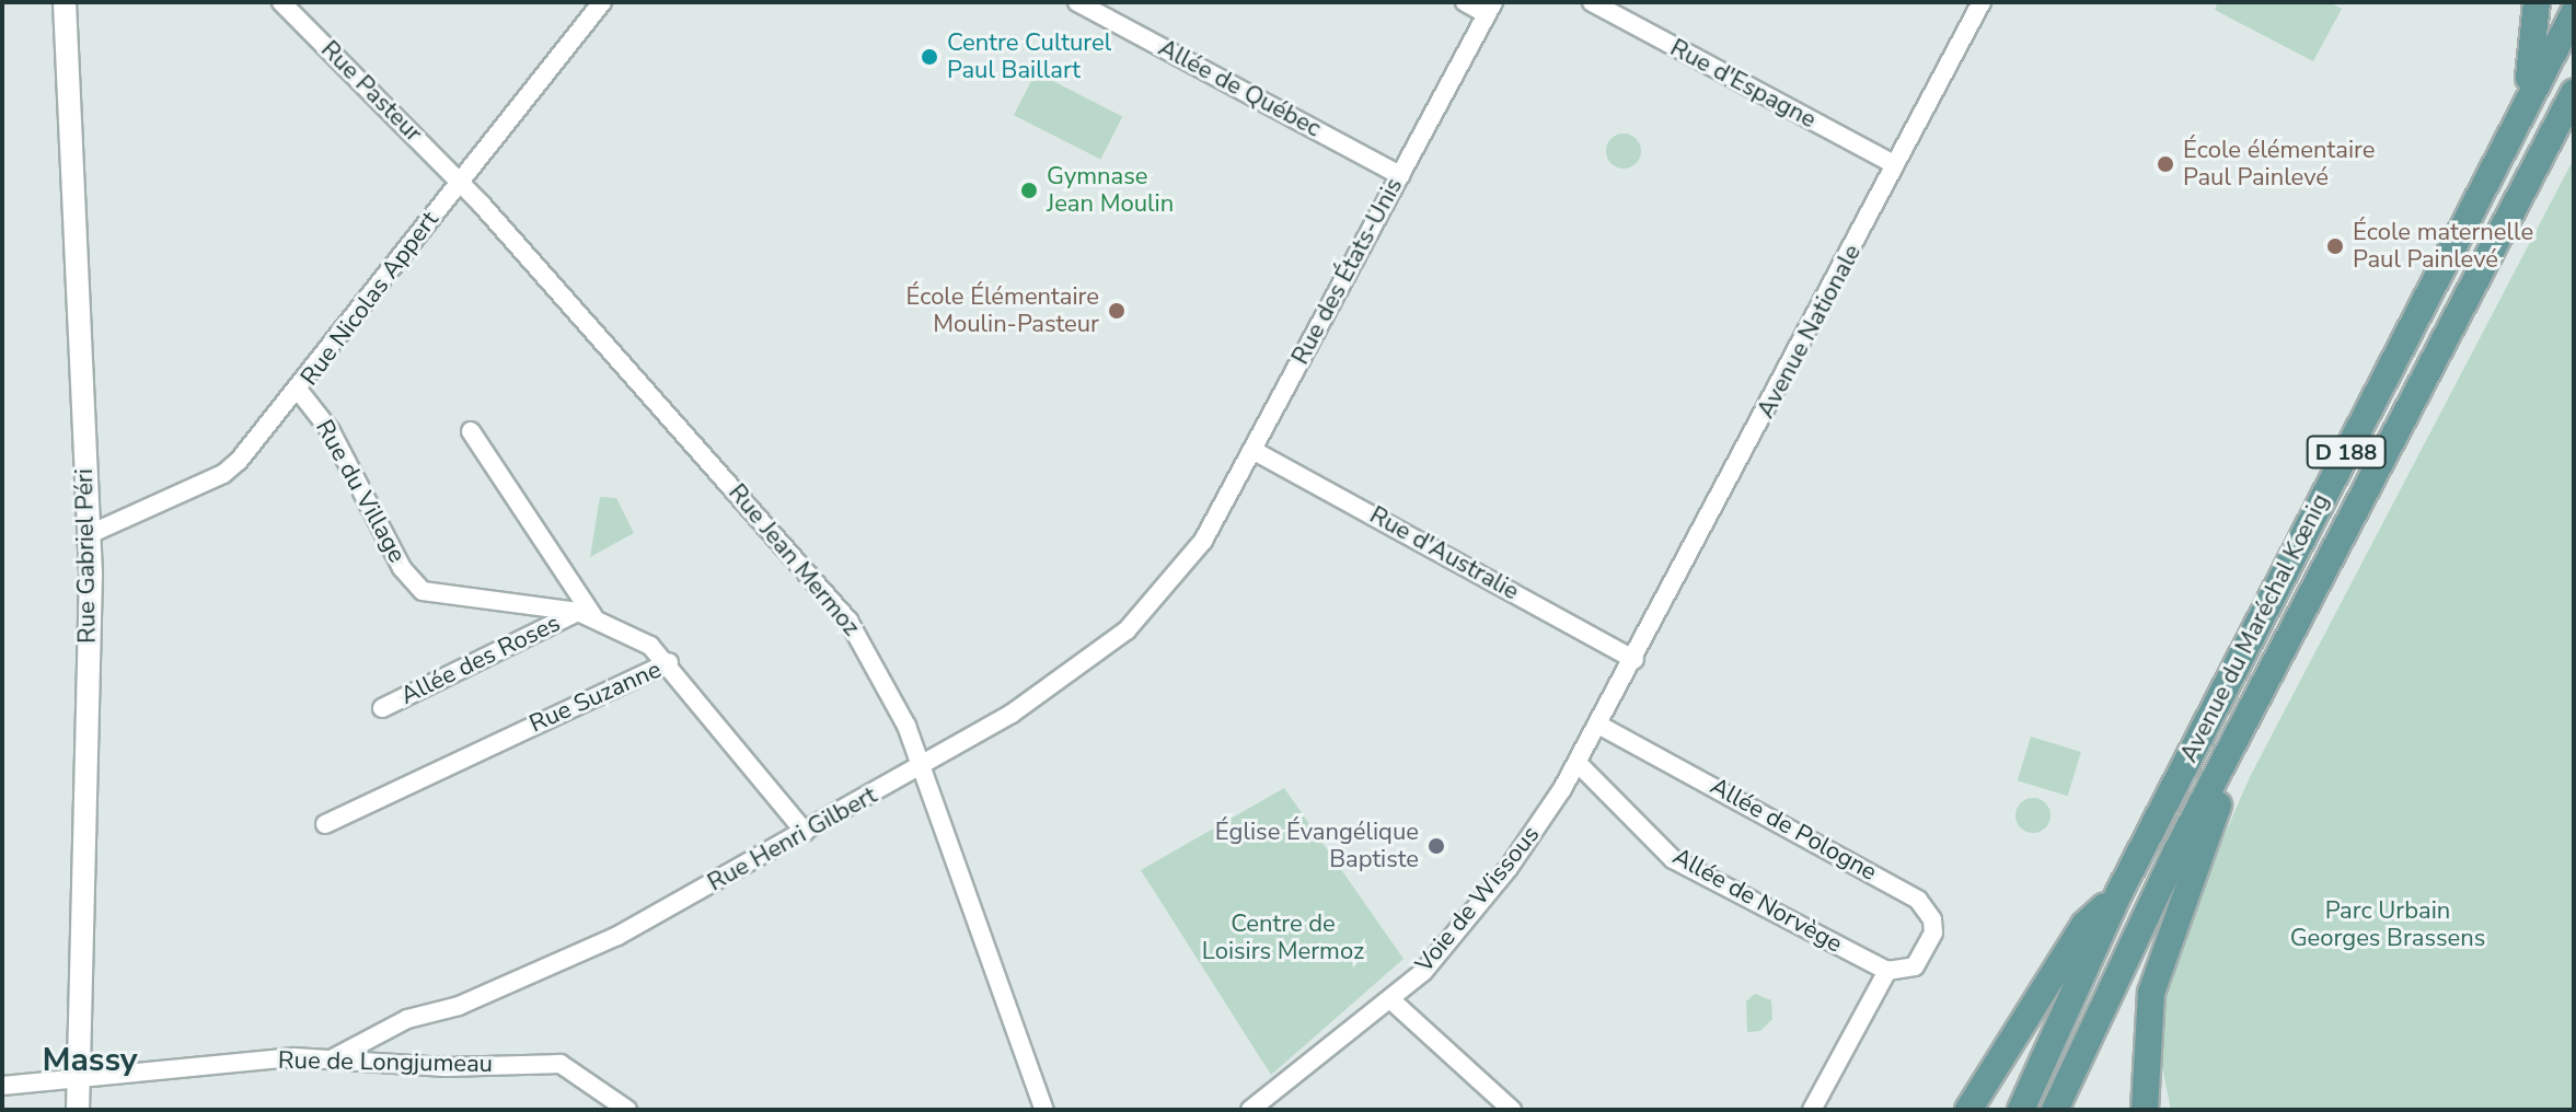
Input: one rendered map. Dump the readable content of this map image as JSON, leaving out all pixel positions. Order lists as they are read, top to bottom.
{
  "streets": {
    "main road": ["D 188", "Avenue du Maréchal Kœnig"],
    "street": [
      "Rue d'Espagne",
      "Allée de Québec",
      "Rue Pasteur",
      "Rue des États-Unis",
      "Rue Nicolas Appert",
      "Avenue Nationale",
      "Rue du Village",
      "Rue d'Australie",
      "Rue Gabriel Péri",
      "Rue Jean Mermoz",
      "Allée des Roses",
      "Rue Suzanne",
      "Allée de Pologne",
      "Rue Henri Gilbert",
      "Voie de Wissous",
      "Allée de Norvège",
      "Rue de Longjumeau"
    ]
  },
  "crossings": [
    ["Rue d'Espagne", "Avenue Nationale"],
    ["Allée de Québec", "Rue des États-Unis"],
    ["Rue Pasteur", "Rue Nicolas Appert"],
    ["Rue Pasteur", "Rue Jean Mermoz"],
    ["Rue des États-Unis", "Rue d'Australie"],
    ["Rue des États-Unis", "Rue Henri Gilbert"],
    ["Rue Nicolas Appert", "Rue du Village"],
    ["Rue Nicolas Appert", "Rue Gabriel Péri"],
    ["Rue Nicolas Appert", "Rue Jean Mermoz"],
    ["Avenue Nationale", "Rue d'Australie"],
    ["Avenue Nationale", "Voie de Wissous"],
    ["Rue du Village", "Allée des Roses"],
    ["Rue du Village", "Rue Suzanne"],
    ["Rue d'Australie", "Voie de Wissous"],
    ["Rue Gabriel Péri", "Rue de Longjumeau"],
    ["Rue Jean Mermoz", "Rue Henri Gilbert"],
    ["Rue Suzanne", "Rue Henri Gilbert"],
    ["Allée de Pologne", "Voie de Wissous"],
    ["Allée de Pologne", "Allée de Norvège"],
    ["Rue Henri Gilbert", "Rue de Longjumeau"],
    ["Voie de Wissous", "Allée de Norvège"]
  ],
  "districts": ["Massy"],
  "parks": ["Parc Urbain Georges Brassens", "Centre de Loisirs Mermoz"],
  "places": [
    "Centre Culturel Paul Baillart",
    "École élémentaire Paul Painlevé",
    "Gymnase Jean Moulin",
    "École maternelle Paul Painlevé",
    "École Élémentaire Moulin-Pasteur",
    "Église Évangélique Baptiste"
  ]
}
